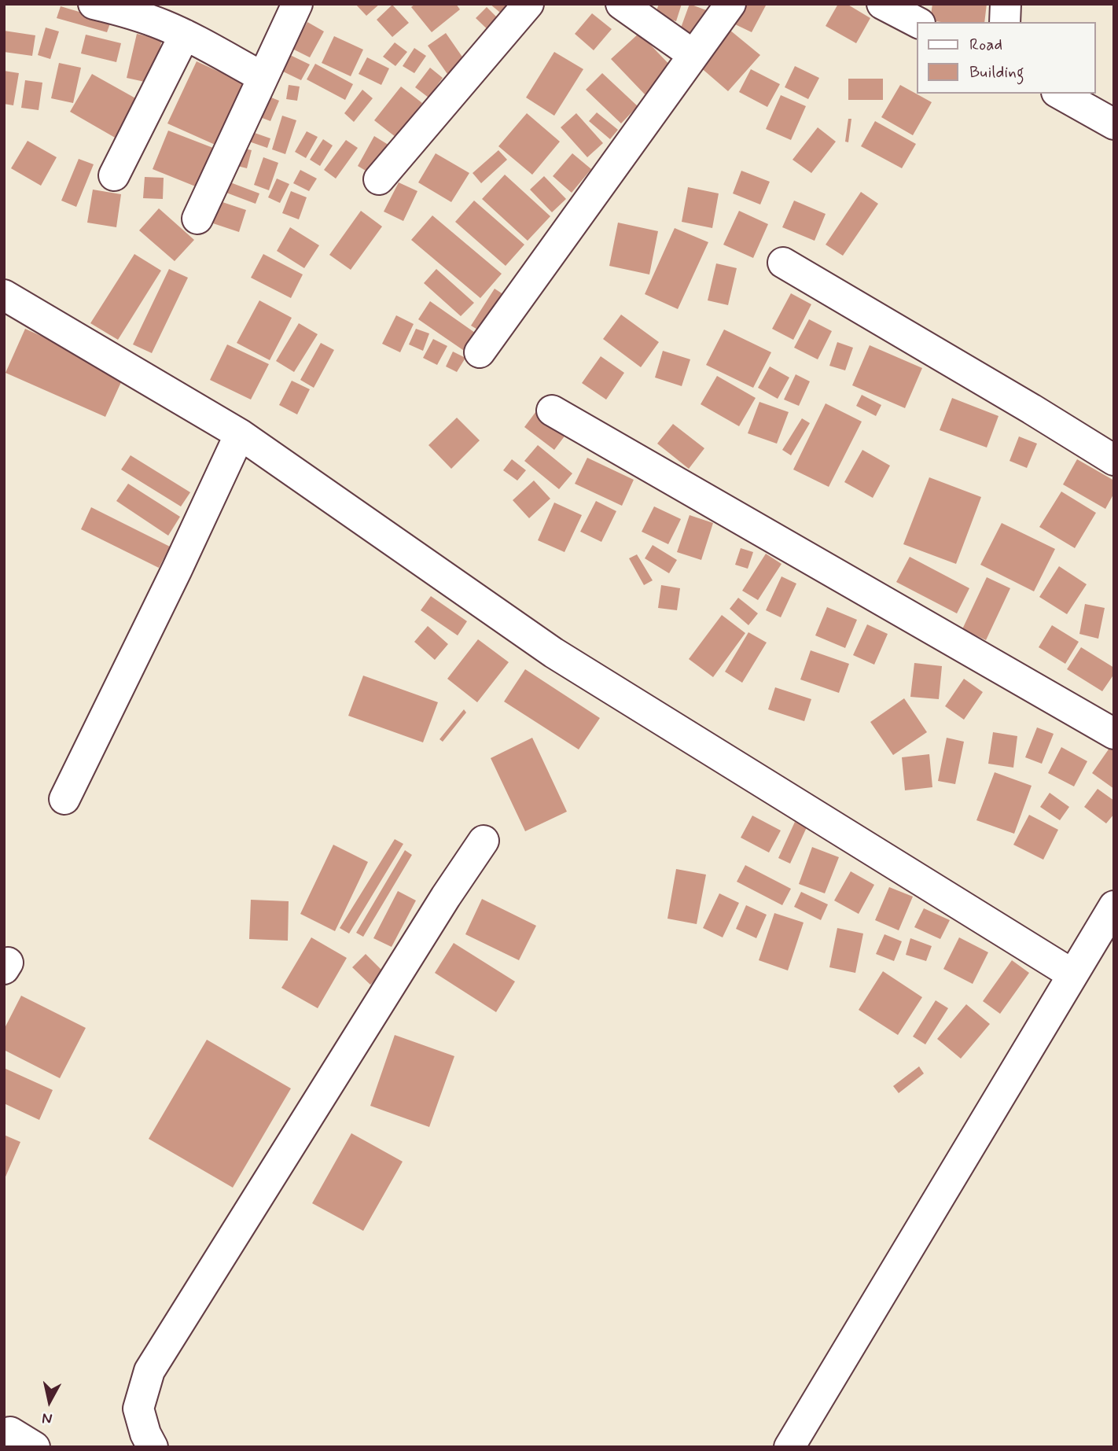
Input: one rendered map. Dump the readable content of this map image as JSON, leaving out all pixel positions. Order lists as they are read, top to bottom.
{
  "legend": ["Road", "Building"],
  "north": "bottom"
}
